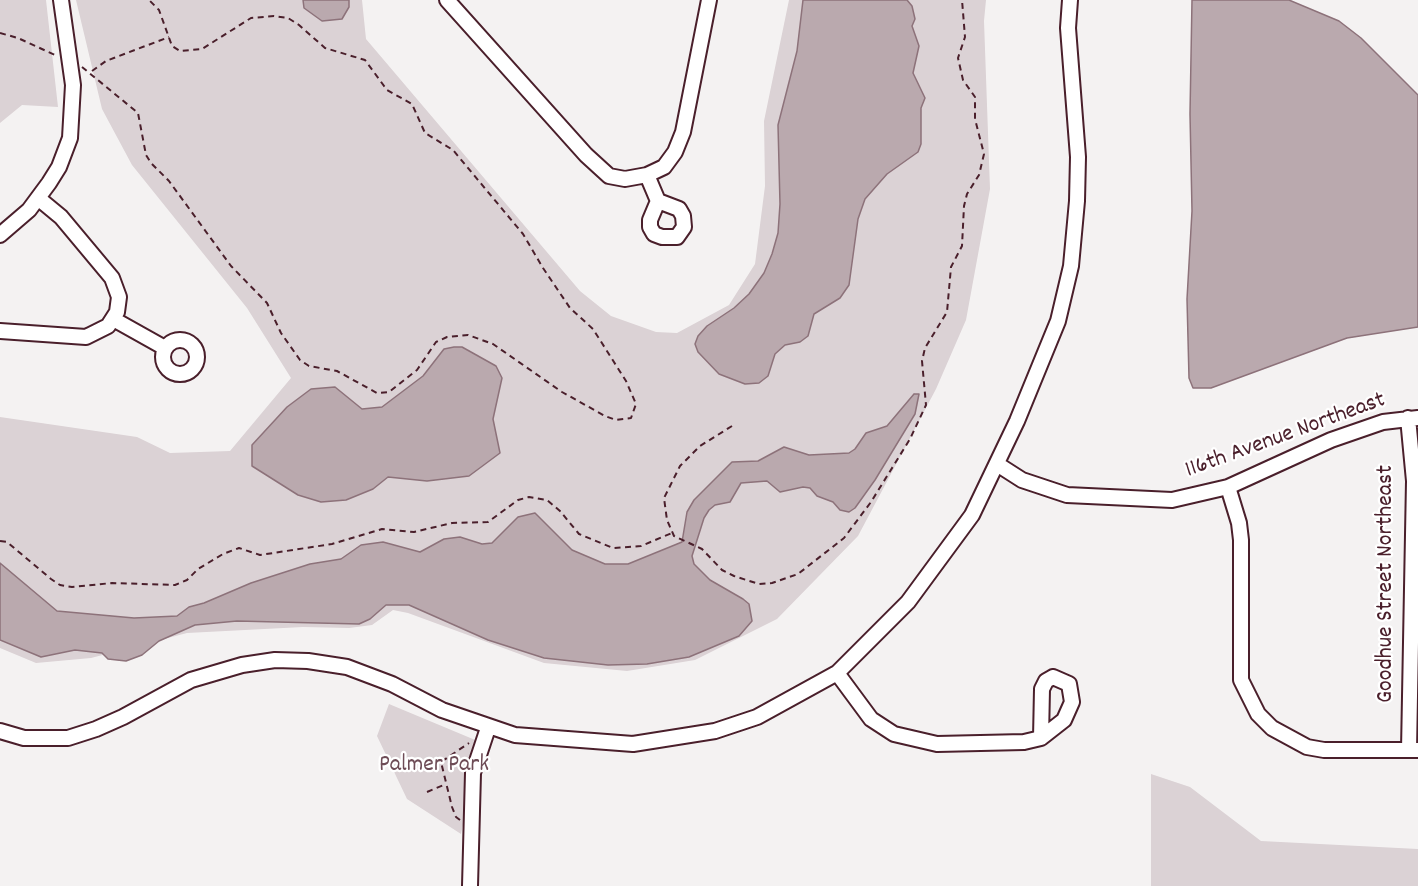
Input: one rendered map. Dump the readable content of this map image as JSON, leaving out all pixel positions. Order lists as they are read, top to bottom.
{
  "streets": {
    "street": ["116th Avenue Northeast", "Goodhue Street Northeast"]
  },
  "crossings": [
    ["116th Avenue Northeast", "Goodhue Street Northeast"]
  ],
  "parks": ["Palmer Park"]
}
